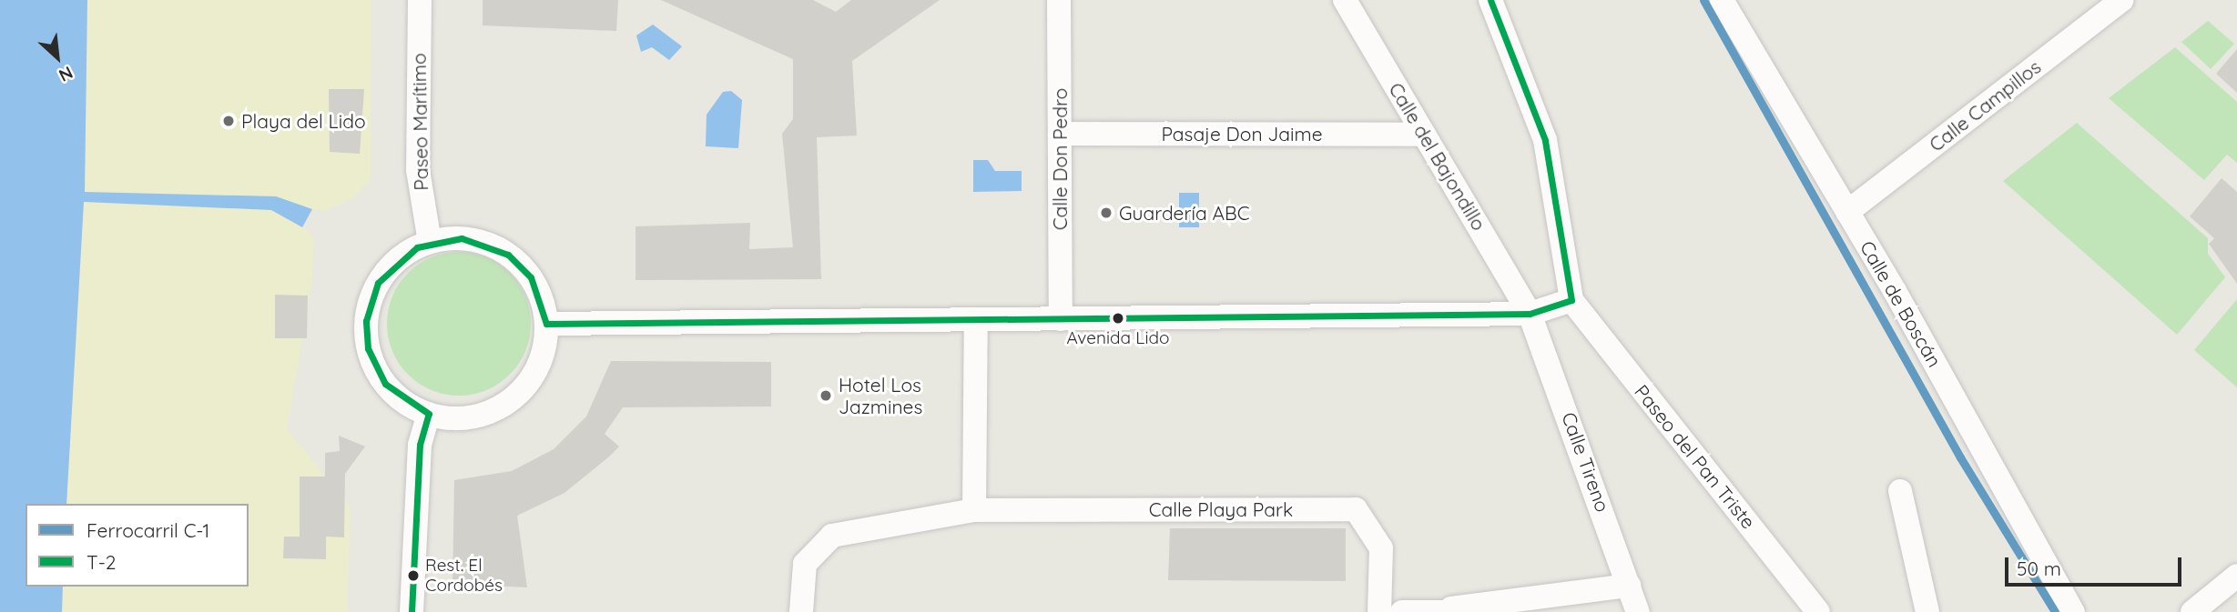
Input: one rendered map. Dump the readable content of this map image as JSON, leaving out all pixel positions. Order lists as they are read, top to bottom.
{
  "streets": {
    "street": [
      "Calle Campillos",
      "Paseo Marítimo",
      "Pasaje Don Jaime",
      "Calle del Bajondillo",
      "Calle Don Pedro",
      "Calle de Boscán",
      "Paseo del Pan Triste",
      "Calle Tireno",
      "Calle Playa Park"
    ]
  },
  "crossings": [
    ["Calle Campillos", "Calle de Boscán"],
    ["Pasaje Don Jaime", "Calle del Bajondillo"],
    ["Pasaje Don Jaime", "Calle Don Pedro"],
    ["Calle del Bajondillo", "Calle Tireno"]
  ],
  "places": [
    "Playa del Lido",
    "Guardería ABC",
    "Avenida Lido",
    "Hotel Los Jazmines",
    "Rest. El Cordobés"
  ],
  "lines": ["rail line C-1", "transit line T-2"],
  "legend": ["Ferrocarril C-1", "T-2"],
  "scale_bar": "50 m",
  "north": "bottom right"
}
